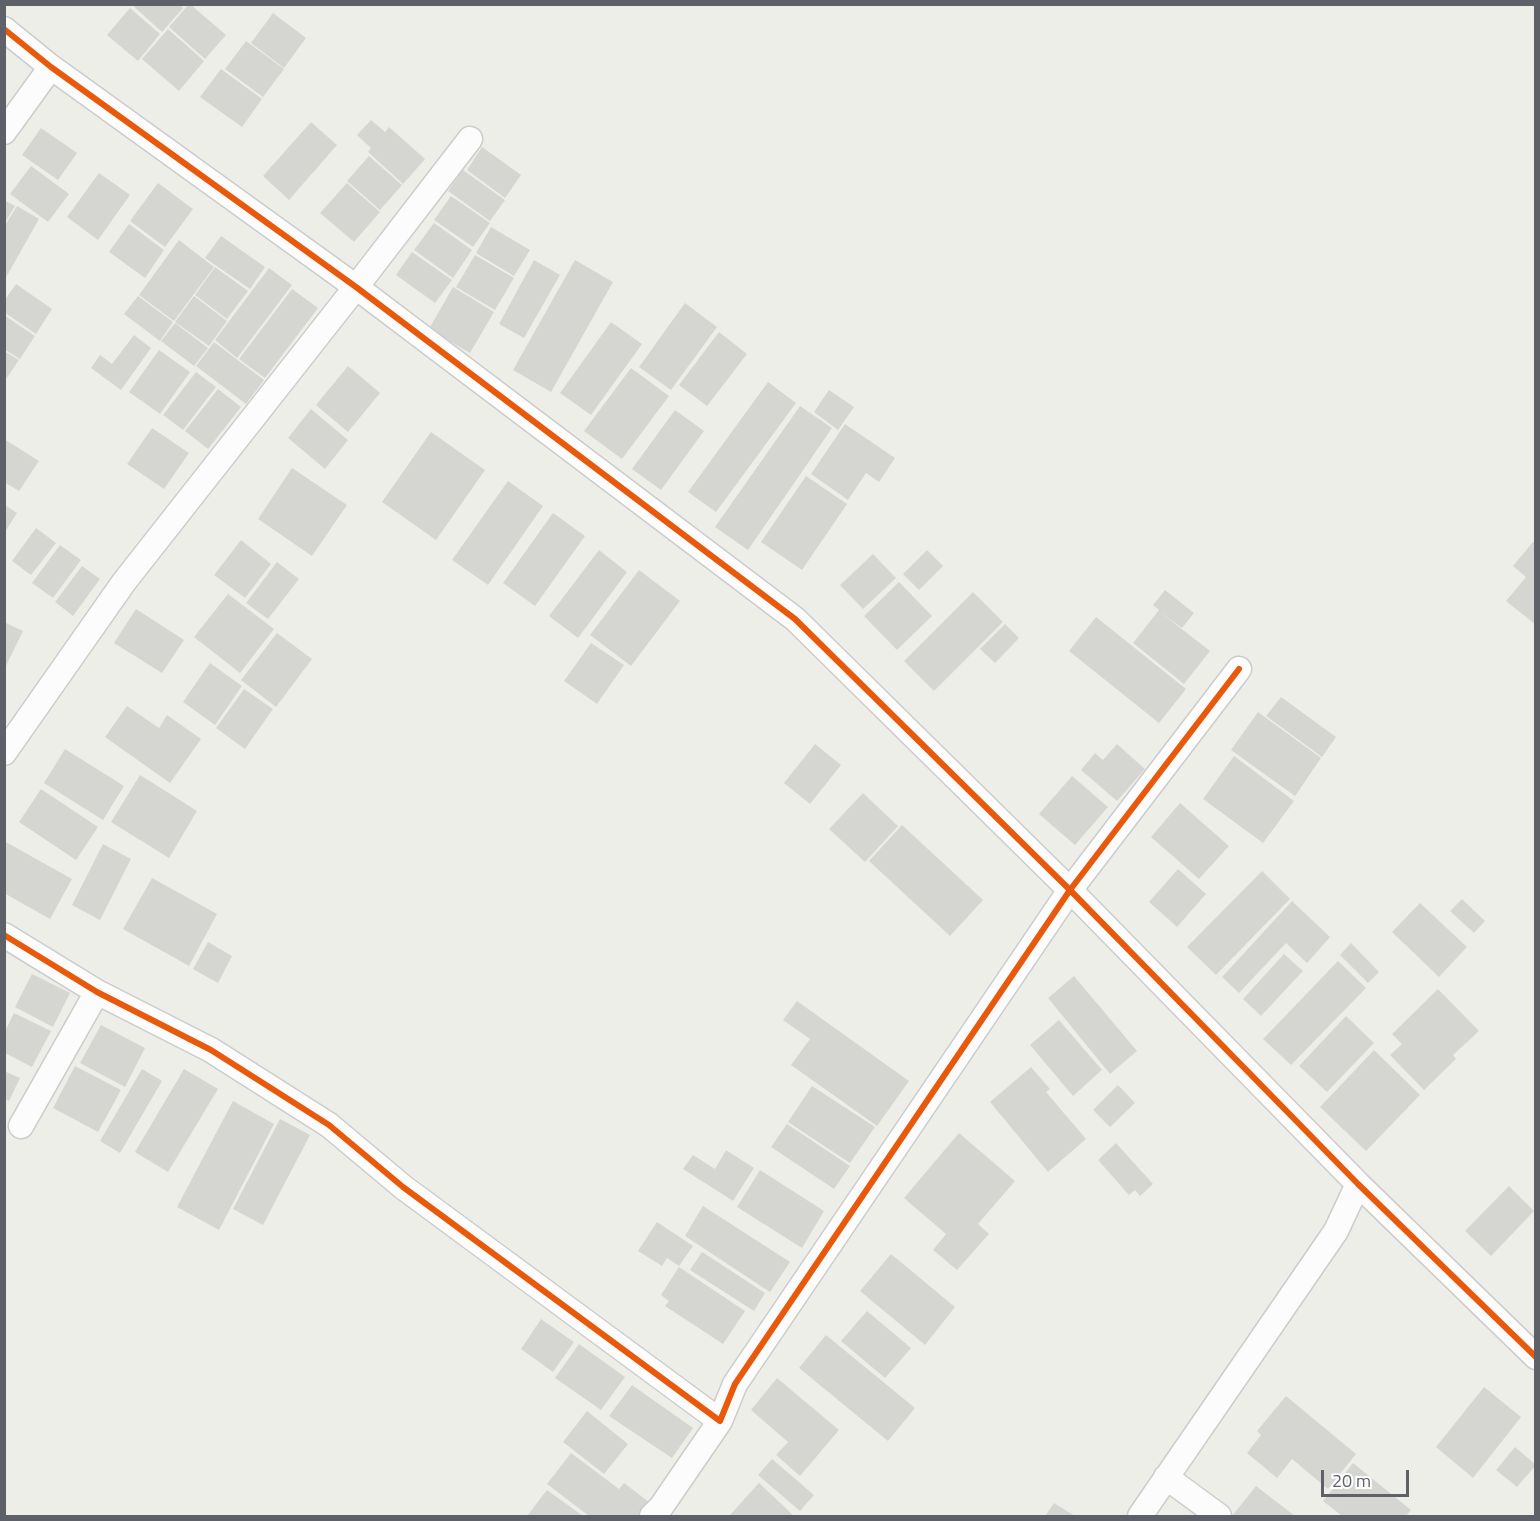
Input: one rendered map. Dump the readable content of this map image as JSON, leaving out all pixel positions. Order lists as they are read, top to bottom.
{
  "scale_bar": "20 m"
}
